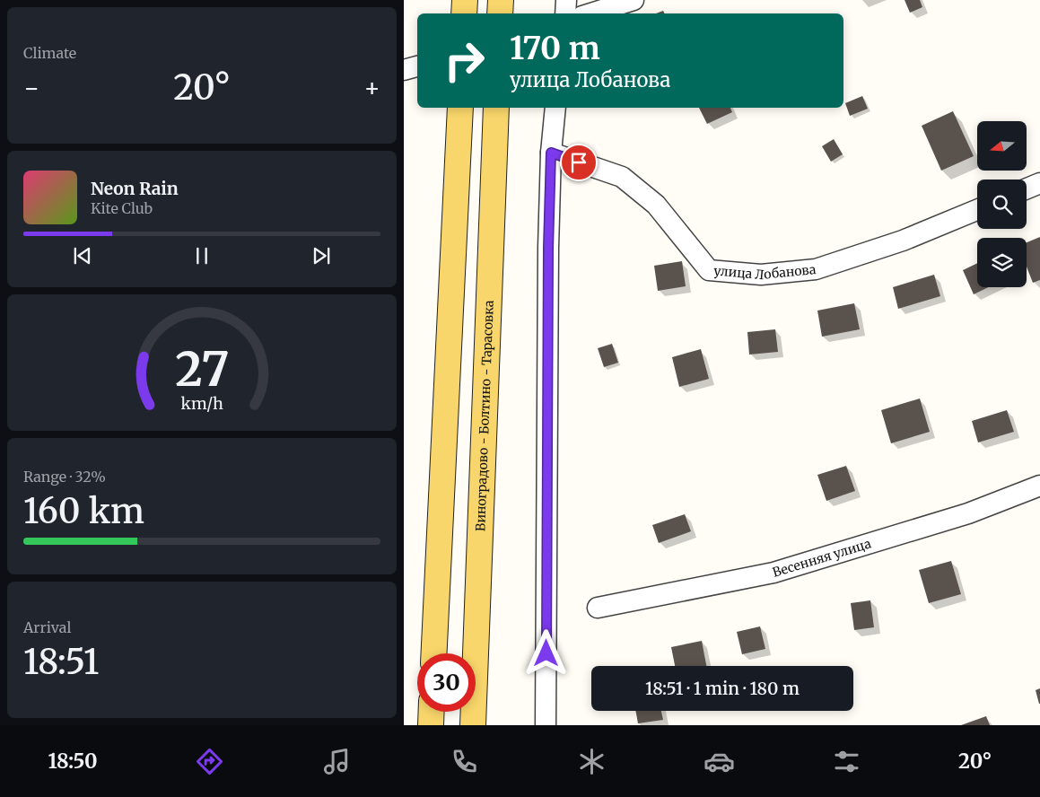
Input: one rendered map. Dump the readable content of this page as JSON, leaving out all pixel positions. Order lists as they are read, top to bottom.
{
  "streets": {
    "main road": ["Виноградово - Болтино - Тарасовка"],
    "street": ["улица Лобанова", "Весенняя улица"]
  },
  "north": "left",
  "page": {
    "tile": [
      "Climate",
      ["Range · 32%", "160 km"],
      ["Arrival", "18:51"]
    ],
    "turn": ["170 m", "улица Лобанова"],
    "heat": ["−", "20°", "+"],
    "song": ["Neon Rain", "Kite Club"],
    "limit": "30",
    "trip": "18:51 · 1 min · 180 m",
    "tabs": ["18:50", "20°"],
    "gauge": ["27", "km/h"]
  }
}
